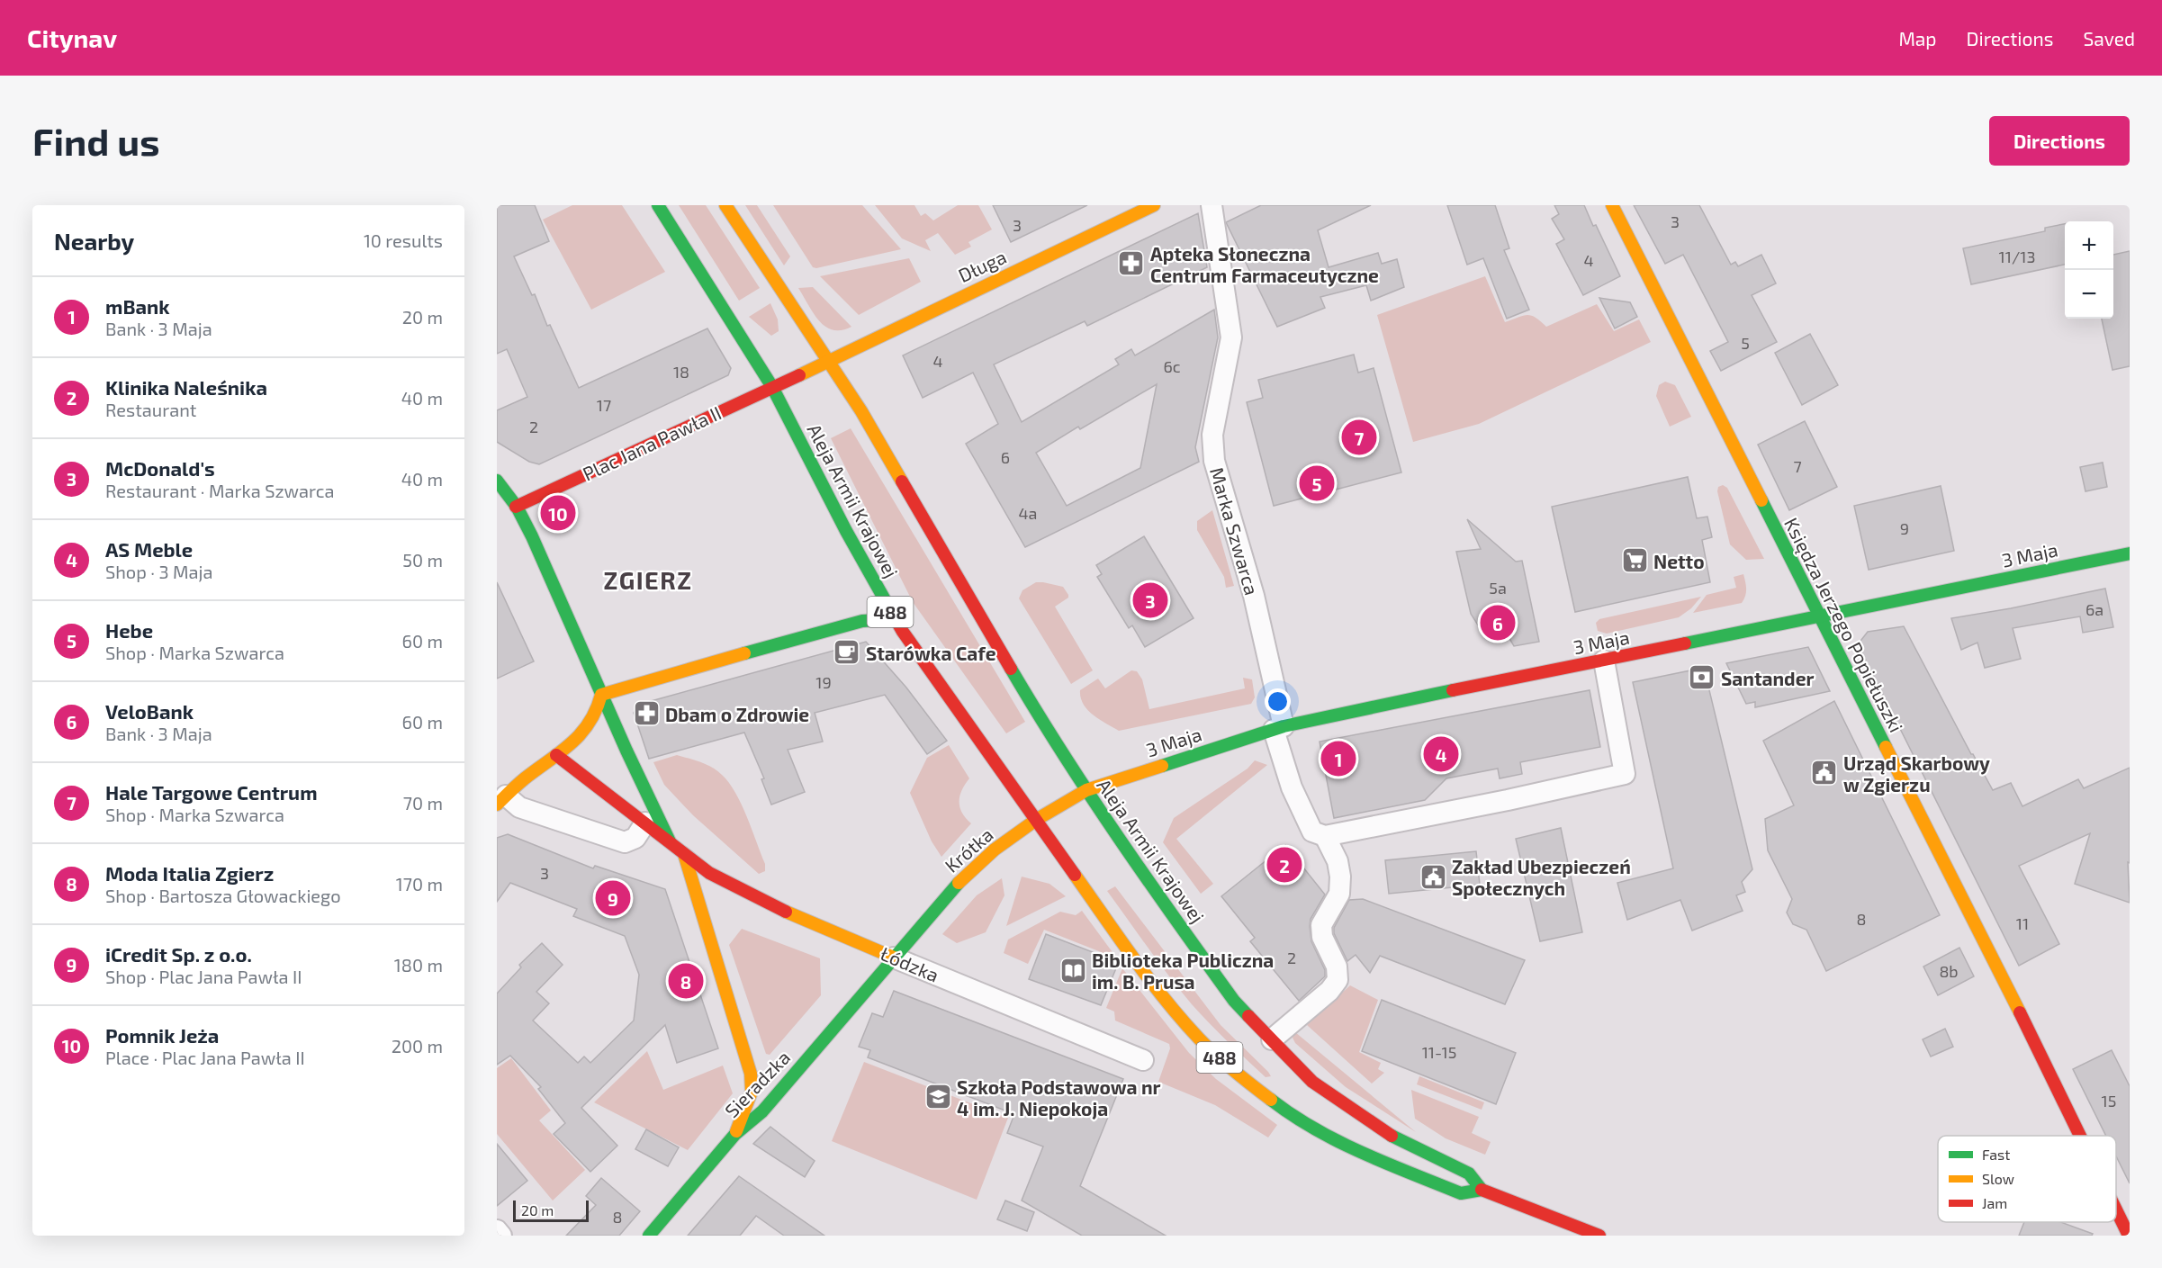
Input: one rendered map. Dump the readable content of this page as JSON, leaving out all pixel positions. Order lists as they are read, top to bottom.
{
  "streets": {
    "main road": [
      "Długa",
      "Plac Jana Pawła II",
      "Aleja Armii Krajowej",
      "3 Maja",
      "488",
      "Księdza Jerzego Popiełuszki",
      "Krótka",
      "Łódzka",
      "Sieradzka"
    ],
    "street": ["Marka Szwarca"]
  },
  "crossings": [
    ["Długa", "Plac Jana Pawła II"],
    ["Długa", "Aleja Armii Krajowej"],
    ["Plac Jana Pawła II", "Aleja Armii Krajowej"],
    ["Aleja Armii Krajowej", "3 Maja"],
    ["Aleja Armii Krajowej", "488"],
    ["Aleja Armii Krajowej", "Krótka"],
    ["Marka Szwarca", "3 Maja"],
    ["3 Maja", "Księdza Jerzego Popiełuszki"],
    ["3 Maja", "Krótka"],
    ["Krótka", "Łódzka"],
    ["Krótka", "Sieradzka"],
    ["Łódzka", "Sieradzka"]
  ],
  "districts": ["ZGIERZ"],
  "places": {
    "pharmacy": ["Apteka Słoneczna Centrum Farmaceutyczne", "Dbam o Zdrowie"],
    "supermarket": ["Netto"],
    "cafe": ["Starówka Cafe"],
    "bank": ["Santander"],
    "public building": ["Urząd Skarbowy w Zgierzu", "Zakład Ubezpieczeń Społecznych"],
    "library": ["Biblioteka Publiczna im. B. Prusa"],
    "school or university": ["Szkoła Podstawowa nr 4 im. J. Niepokoja"]
  },
  "house_numbers": [
    "3",
    "3",
    "11/13",
    "4",
    "5",
    "4",
    "6c",
    "18",
    "17",
    "2",
    "6",
    "7",
    "4a",
    "9",
    "5a",
    "6a",
    "19",
    "3",
    "8",
    "11",
    "2",
    "8b",
    "11-15",
    "15",
    "8"
  ],
  "legend": ["Fast", "Slow", "Jam"],
  "scale_bar": "20 m",
  "page": {
    "header": "Citynav",
    "nav": ["Map", "Directions", "Saved"],
    "buttons": "Directions",
    "title": "Find us",
    "heading": ["Nearby", "10 results"],
    "map_buttons": ["+", "−"],
    "list": [
      {
        "mark": "1",
        "name": "mBank",
        "note": "Bank · 3 Maja",
        "value": "20 m"
      },
      {
        "mark": "2",
        "name": "Klinika Naleśnika",
        "note": "Restaurant",
        "value": "40 m"
      },
      {
        "mark": "3",
        "name": "McDonald's",
        "note": "Restaurant · Marka Szwarca",
        "value": "40 m"
      },
      {
        "mark": "4",
        "name": "AS Meble",
        "note": "Shop · 3 Maja",
        "value": "50 m"
      },
      {
        "mark": "5",
        "name": "Hebe",
        "note": "Shop · Marka Szwarca",
        "value": "60 m"
      },
      {
        "mark": "6",
        "name": "VeloBank",
        "note": "Bank · 3 Maja",
        "value": "60 m"
      },
      {
        "mark": "7",
        "name": "Hale Targowe Centrum",
        "note": "Shop · Marka Szwarca",
        "value": "70 m"
      },
      {
        "mark": "8",
        "name": "Moda Italia Zgierz",
        "note": "Shop · Bartosza Głowackiego",
        "value": "170 m"
      },
      {
        "mark": "9",
        "name": "iCredit Sp. z o.o.",
        "note": "Shop · Plac Jana Pawła II",
        "value": "180 m"
      },
      {
        "mark": "10",
        "name": "Pomnik Jeża",
        "note": "Place · Plac Jana Pawła II",
        "value": "200 m"
      }
    ],
    "pins": [
      "7",
      "5",
      "10",
      "3",
      "6",
      "4",
      "1",
      "2",
      "9",
      "8"
    ],
    "scale": "20 m"
  }
}
